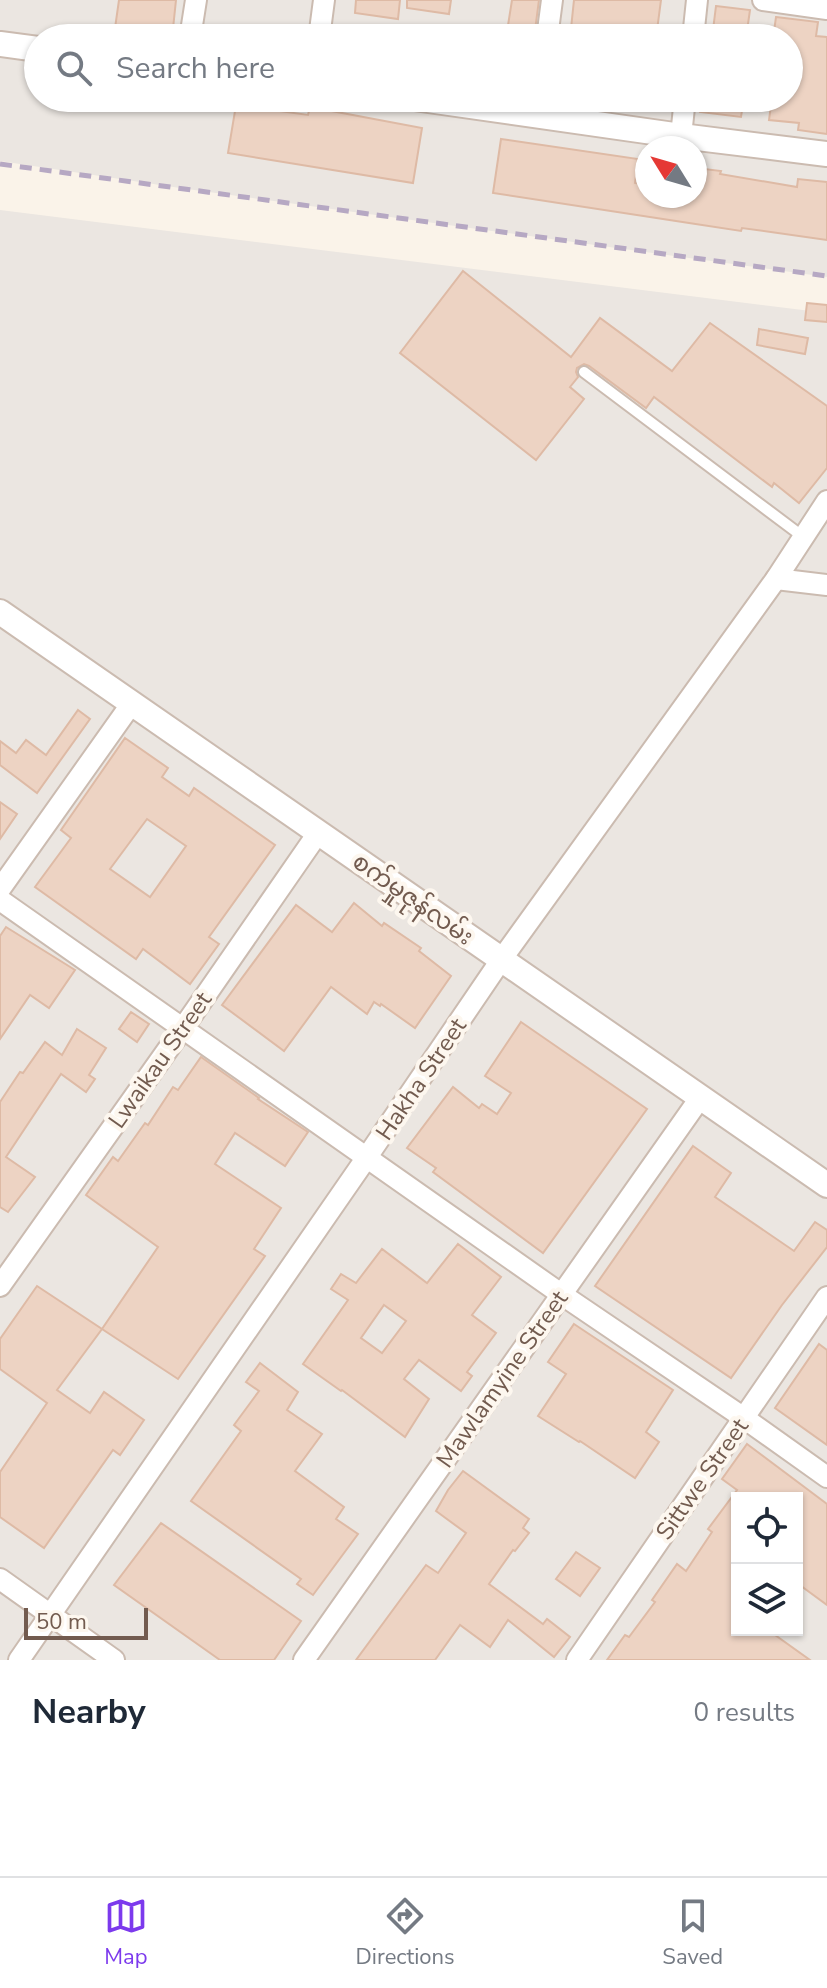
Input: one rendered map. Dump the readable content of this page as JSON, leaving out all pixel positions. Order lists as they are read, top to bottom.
{
  "streets": {
    "street": [
      "စက်မှုဇုန်လမ်း",
      "Lwaikau Street",
      "Hakha Street",
      "Mawlamyine Street",
      "Sittwe Street"
    ]
  },
  "crossings": [
    ["စက်မှုဇုန်လမ်း", "Lwaikau Street"],
    ["စက်မှုဇုန်လမ်း", "Hakha Street"],
    ["စက်မှုဇုန်လမ်း", "Mawlamyine Street"]
  ],
  "scale_bar": "50 m",
  "north": "top left",
  "page": {
    "search": "Search here",
    "scale": "50 m",
    "heading": ["Nearby", "0 results"],
    "nav": ["Map", "Directions", "Saved"]
  }
}
